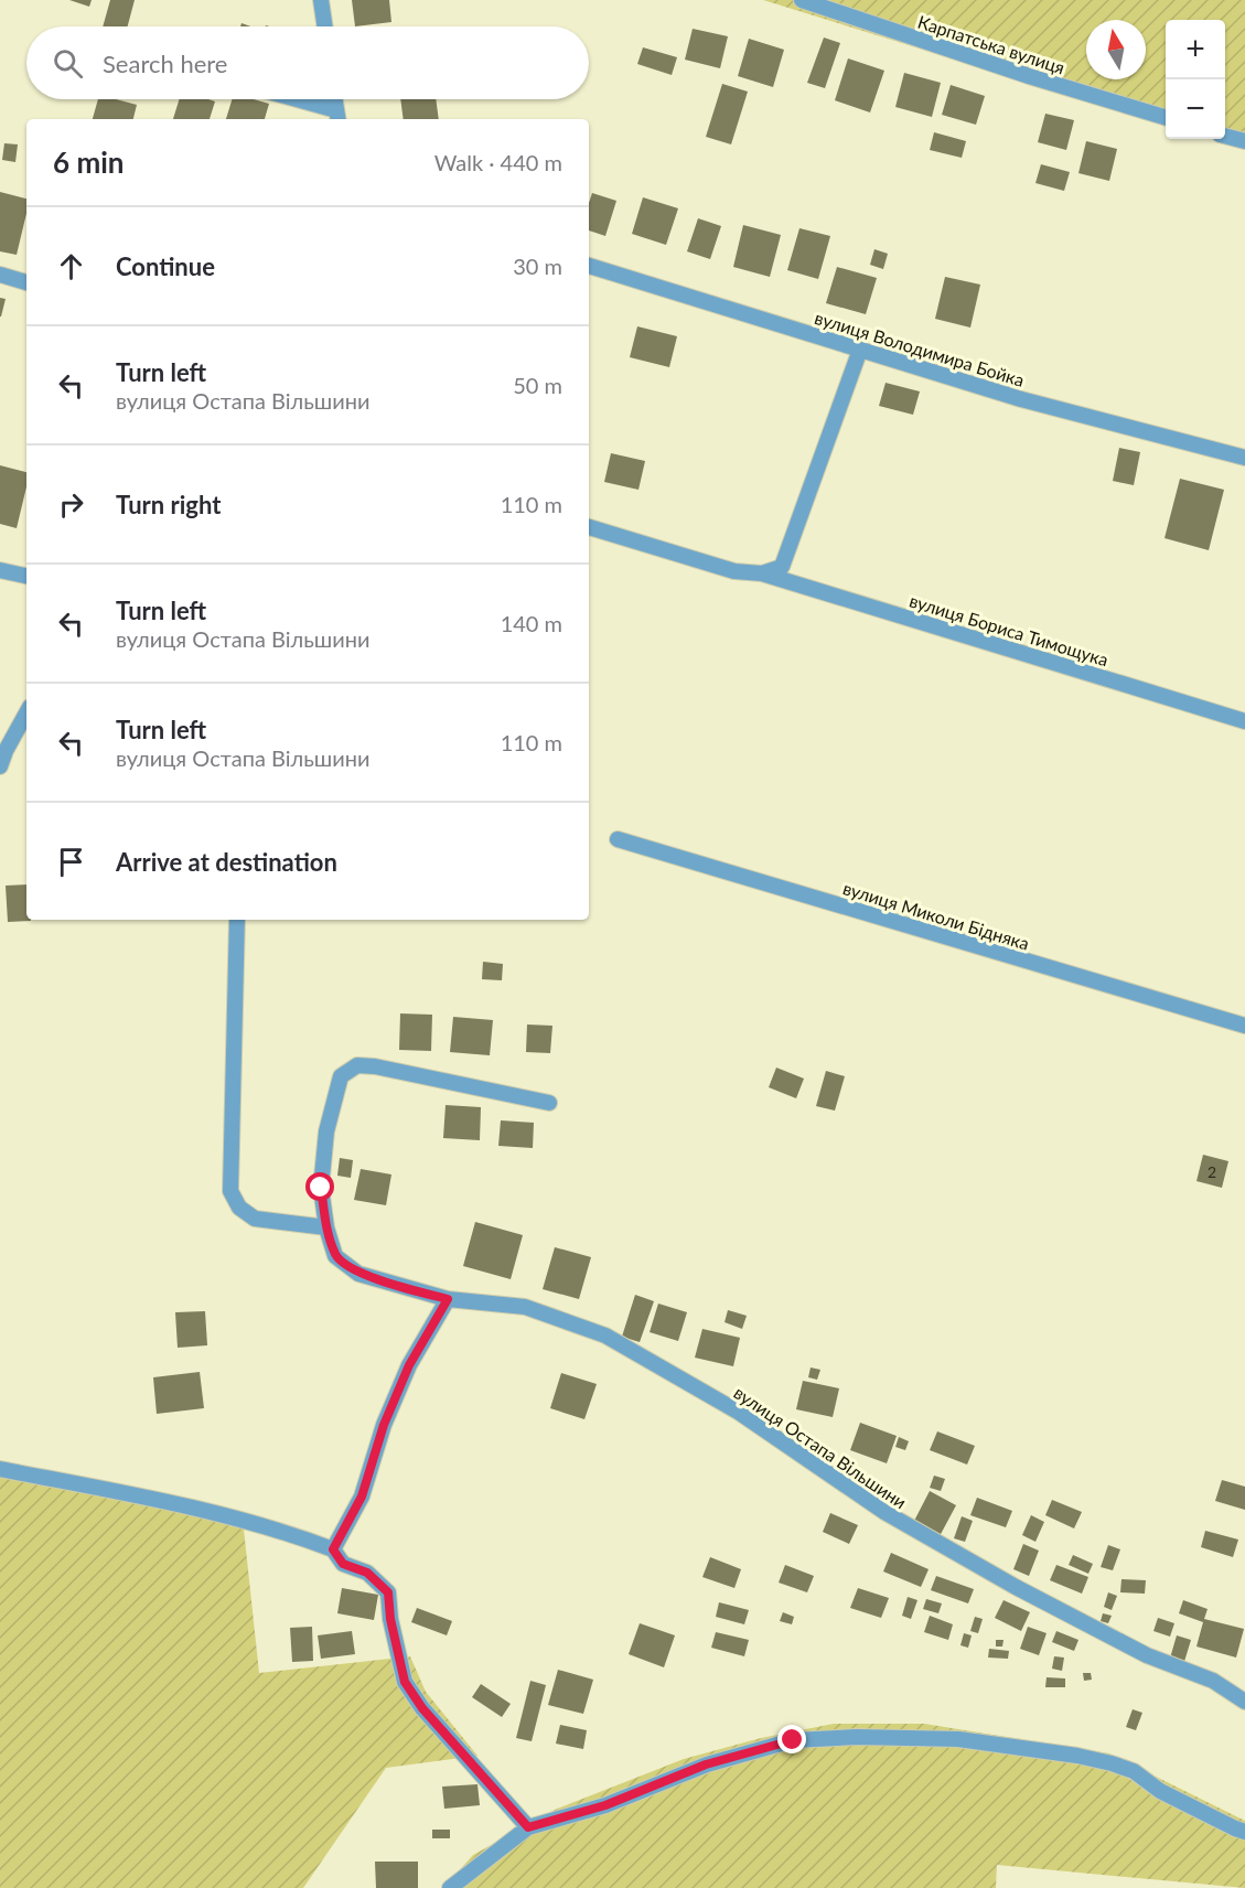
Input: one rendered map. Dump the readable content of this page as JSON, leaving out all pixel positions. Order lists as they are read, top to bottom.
{
  "streets": {
    "street": [
      "Карпатська вулиця",
      "вулиця Володимира Бойка",
      "вулиця Бориса Тимощука",
      "вулиця Миколи Бідняка",
      "вулиця Остапа Вільшини"
    ]
  },
  "house_numbers": ["2"],
  "north": "top",
  "page": {
    "map_buttons": ["+", "−"],
    "search": "Search here",
    "heading": ["6 min", "Walk · 440 m"],
    "list": [
      ["Continue", "30 m"],
      ["Turn left", "вулиця Остапа Вільшини", "50 m"],
      ["Turn right", "110 m"],
      ["Turn left", "вулиця Остапа Вільшини", "140 m"],
      ["Turn left", "вулиця Остапа Вільшини", "110 m"],
      "Arrive at destination"
    ]
  }
}
